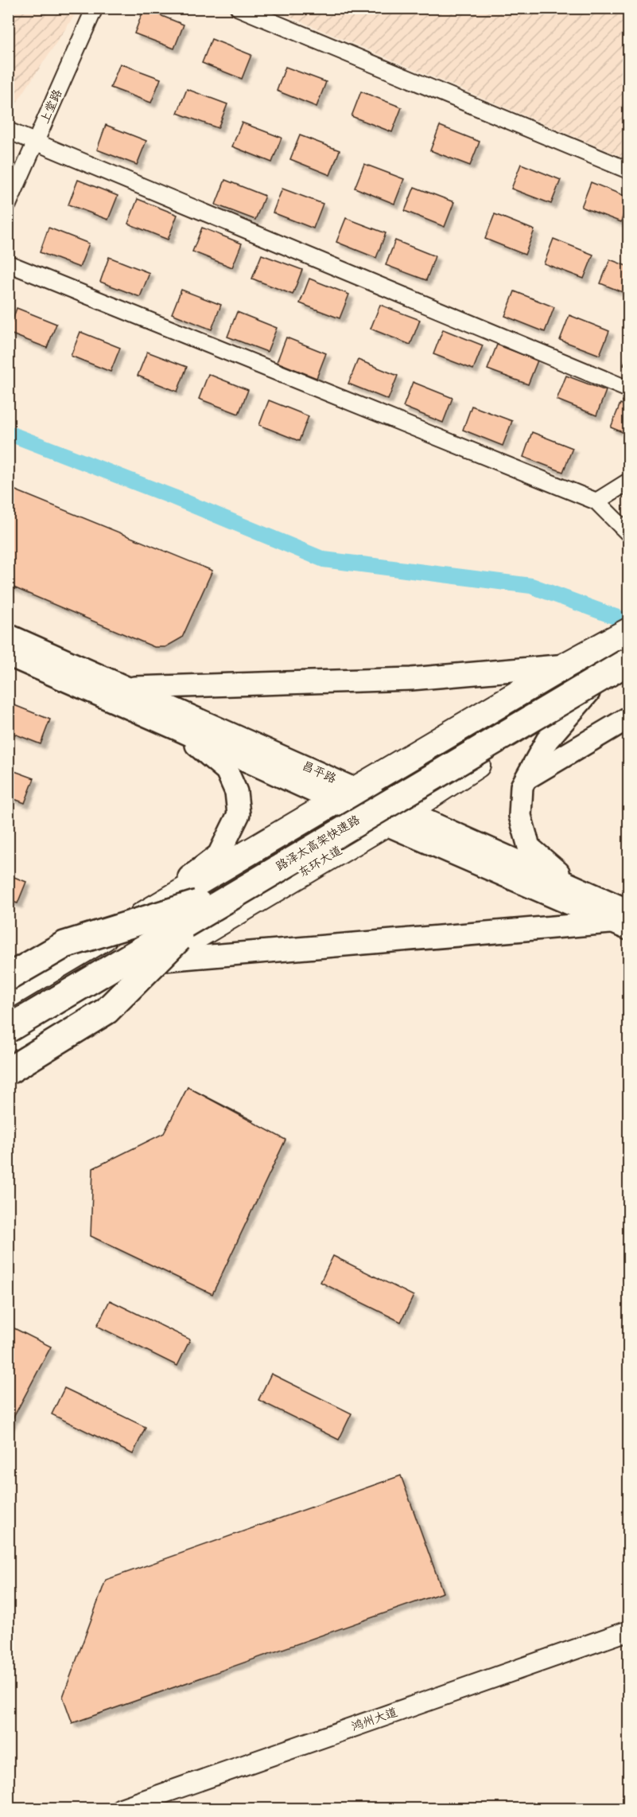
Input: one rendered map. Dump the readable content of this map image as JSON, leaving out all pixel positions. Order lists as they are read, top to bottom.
{
  "streets": {
    "highway": ["路泽太高架快速路"],
    "main road": ["昌平路", "东环大道"],
    "street": ["上堂路", "鸿州大道"]
  },
  "crossings": [
    ["昌平路", "东环大道"]
  ]
}
